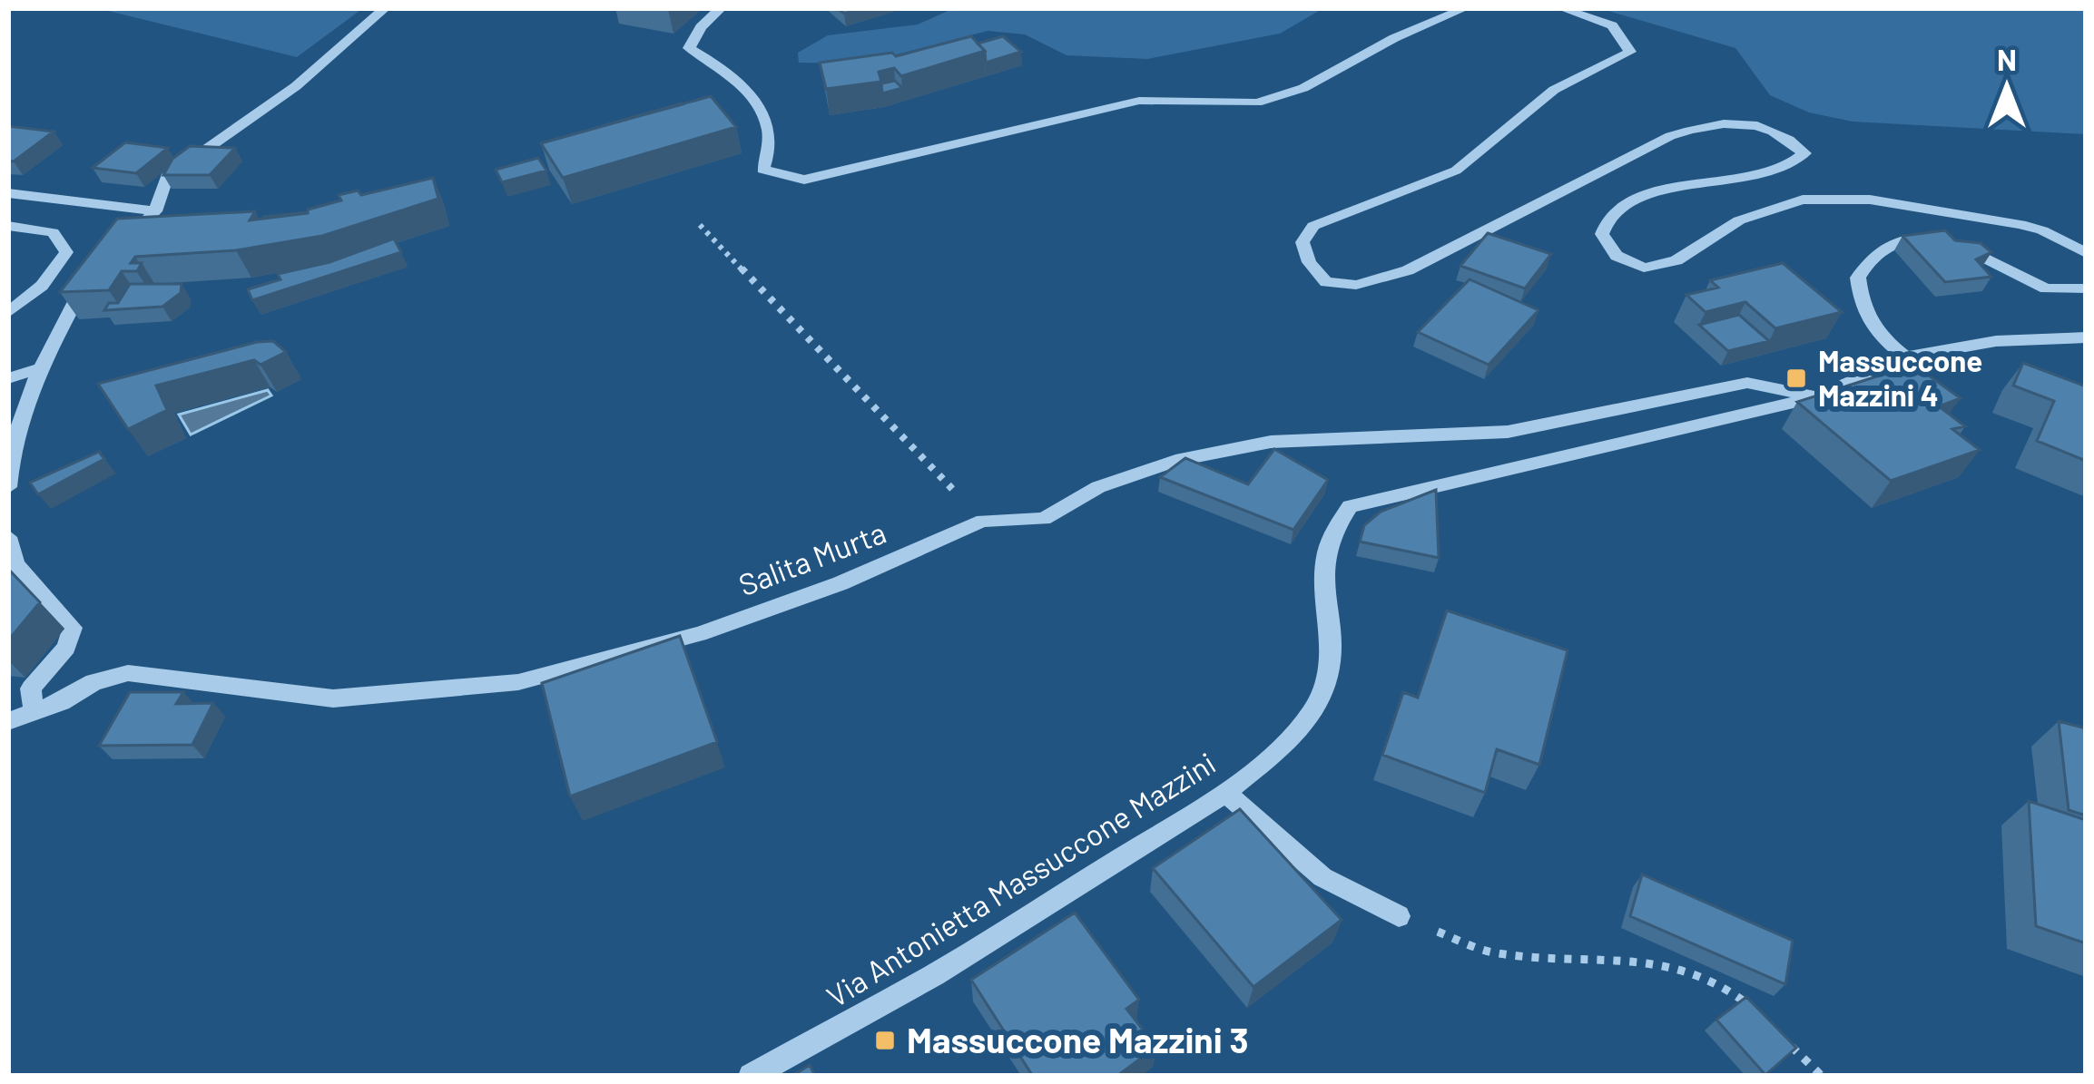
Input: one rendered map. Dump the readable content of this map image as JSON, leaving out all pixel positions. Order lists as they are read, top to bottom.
{
  "streets": {
    "street": ["Salita Murta", "Via Antonietta Massuccone Mazzini"]
  },
  "crossings": [
    ["Salita Murta", "Via Antonietta Massuccone Mazzini"]
  ],
  "places": {
    "transit": ["Massuccone Mazzini 4", "Massuccone Mazzini 3"]
  },
  "north": "top"
}
